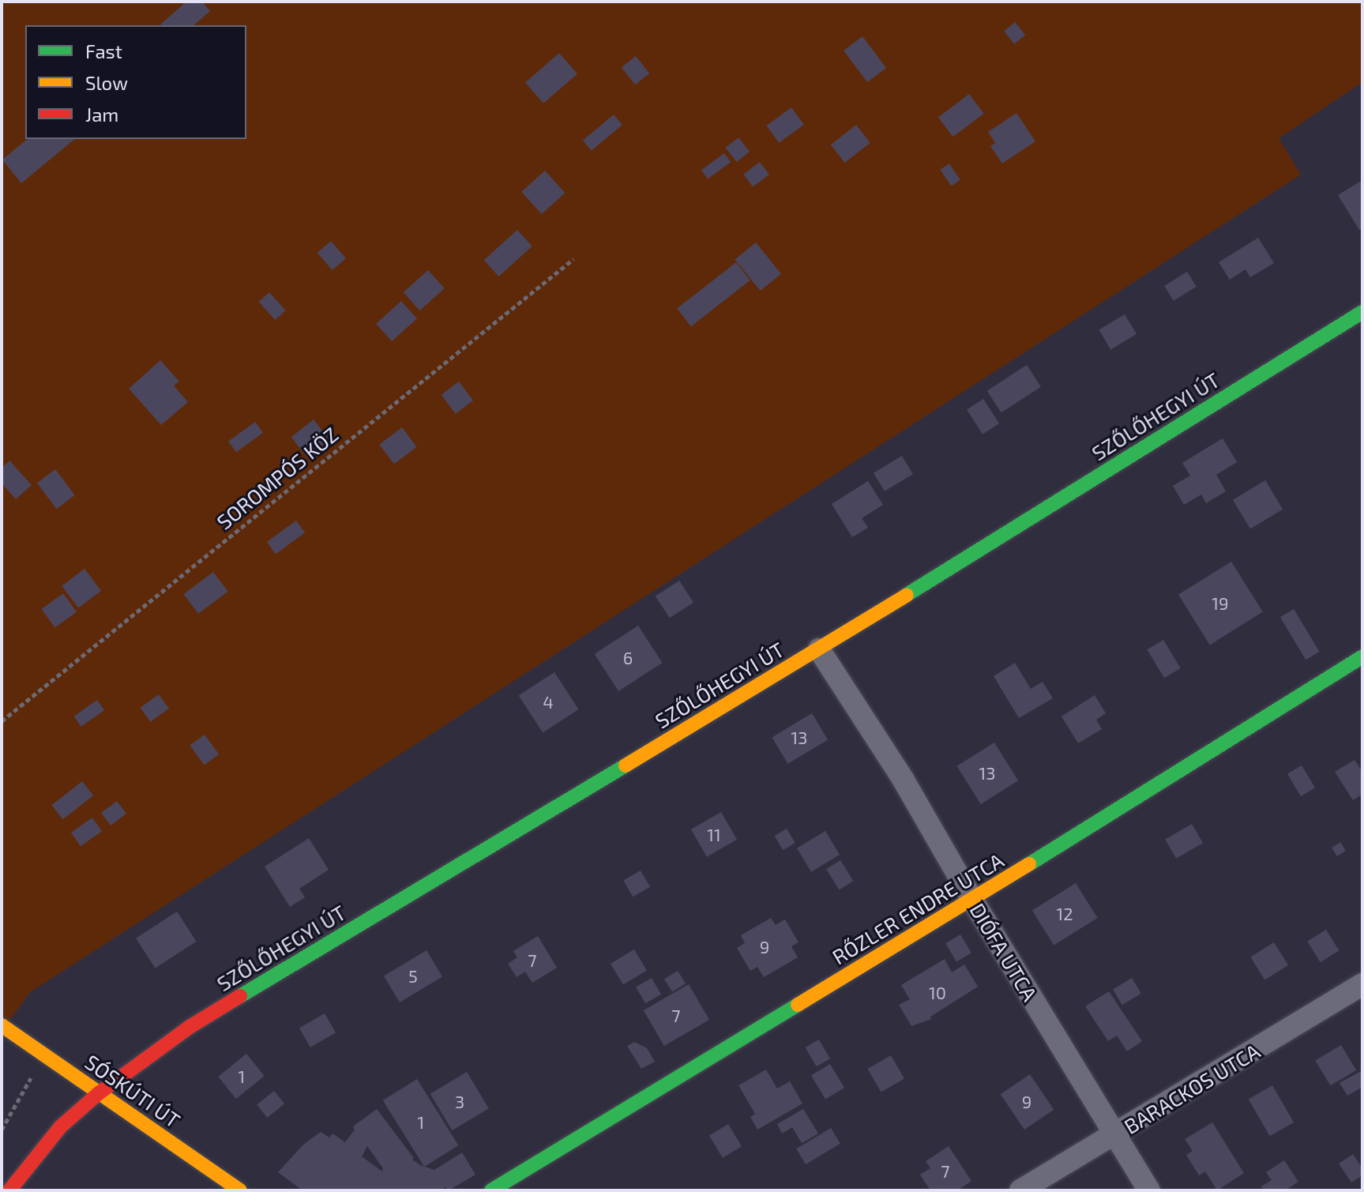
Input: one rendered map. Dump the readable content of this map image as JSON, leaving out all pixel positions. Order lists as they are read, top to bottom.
{
  "streets": {
    "street": [
      "SZŐLŐHEGYI ÚT",
      "RŐZLER ENDRE UTCA",
      "DIÓFA UTCA",
      "BARACKOS UTCA",
      "SÓSKÚTI ÚT"
    ],
    "path": ["SOROMPÓS KÖZ"]
  },
  "crossings": [
    ["SZŐLŐHEGYI ÚT", "DIÓFA UTCA"],
    ["SZŐLŐHEGYI ÚT", "SÓSKÚTI ÚT"],
    ["RŐZLER ENDRE UTCA", "DIÓFA UTCA"],
    ["DIÓFA UTCA", "BARACKOS UTCA"]
  ],
  "house_numbers": [
    "19",
    "6",
    "4",
    "13",
    "13",
    "11",
    "12",
    "9",
    "7",
    "5",
    "10",
    "7",
    "1",
    "3",
    "9",
    "1",
    "7"
  ],
  "legend": ["Fast", "Slow", "Jam"]
}
